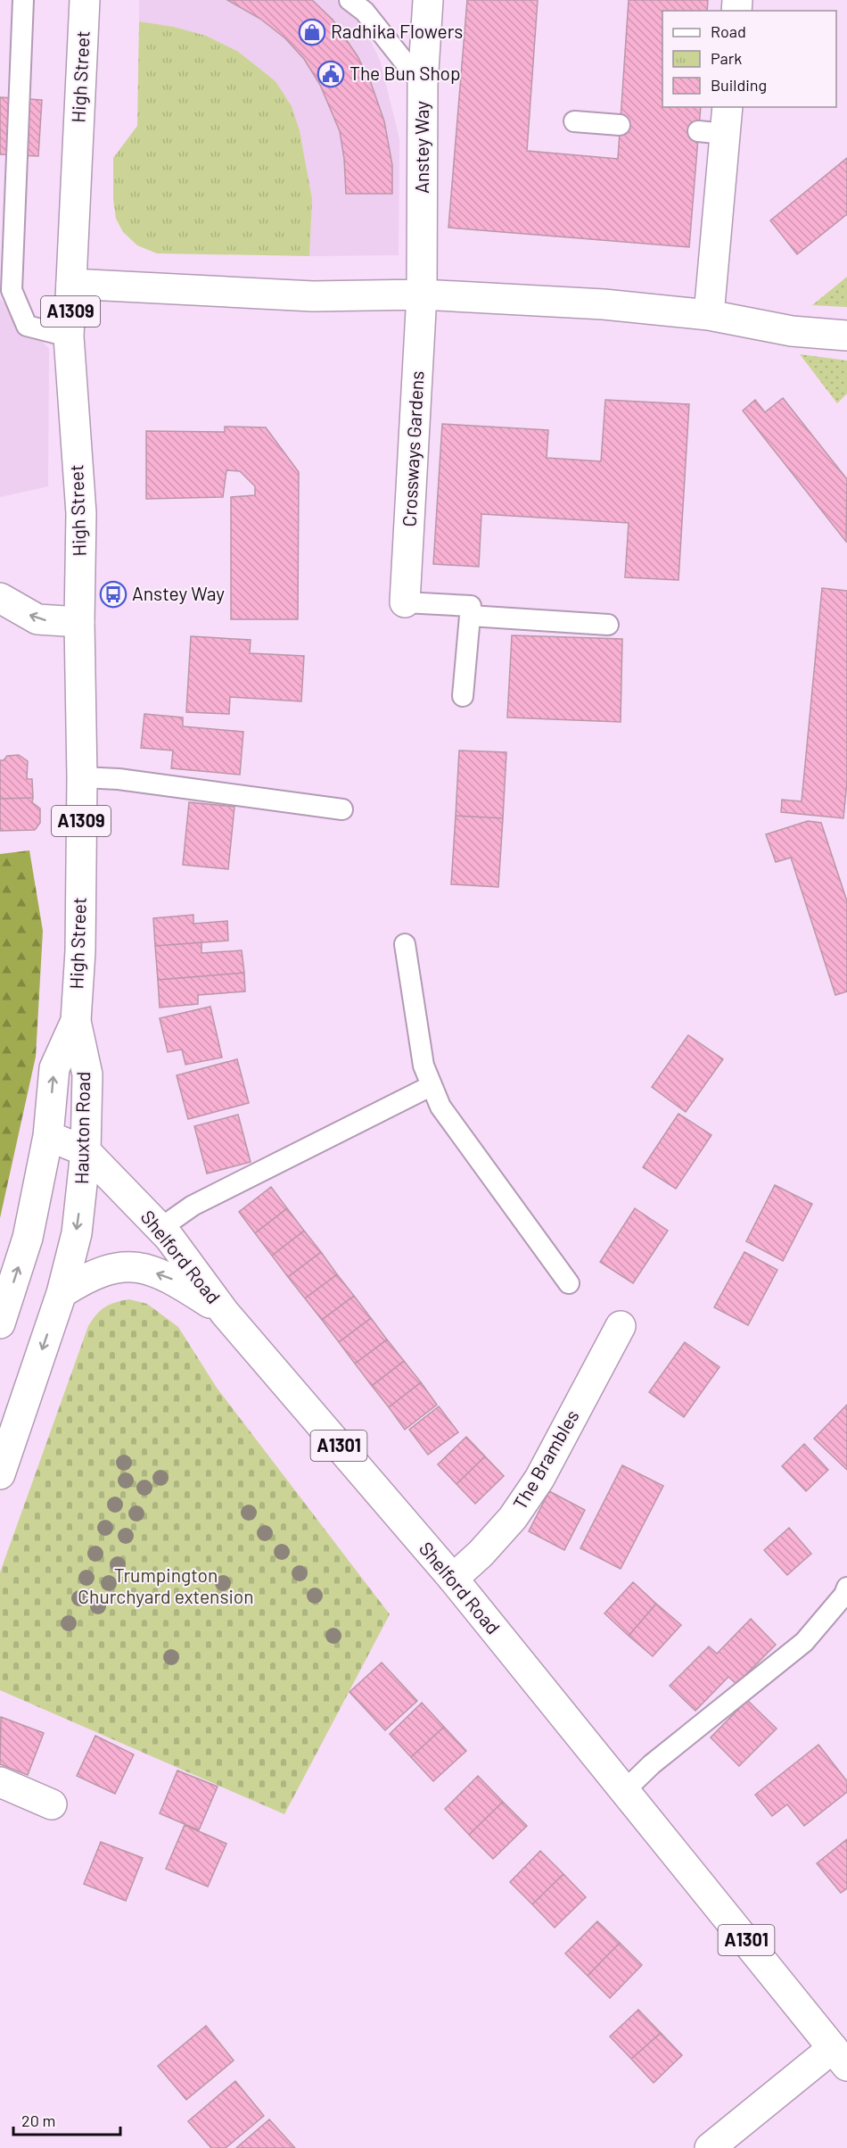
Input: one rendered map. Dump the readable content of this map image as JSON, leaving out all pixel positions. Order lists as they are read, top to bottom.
{
  "streets": {
    "main road": [
      "High Street",
      "Anstey Way",
      "A1309",
      "Crossways Gardens",
      "Hauxton Road",
      "Shelford Road",
      "A1301",
      "The Brambles"
    ]
  },
  "crossings": [
    ["High Street", "Hauxton Road"],
    ["Anstey Way", "Crossways Gardens"],
    ["Hauxton Road", "Shelford Road"],
    ["Shelford Road", "The Brambles"]
  ],
  "parks": ["Trumpington Churchyard extension"],
  "places": {
    "shop": ["Radhika Flowers"],
    "public building": ["The Bun Shop"],
    "bus stop": ["Anstey Way"]
  },
  "legend": ["Road", "Park", "Building"],
  "scale_bar": "20 m"
}
